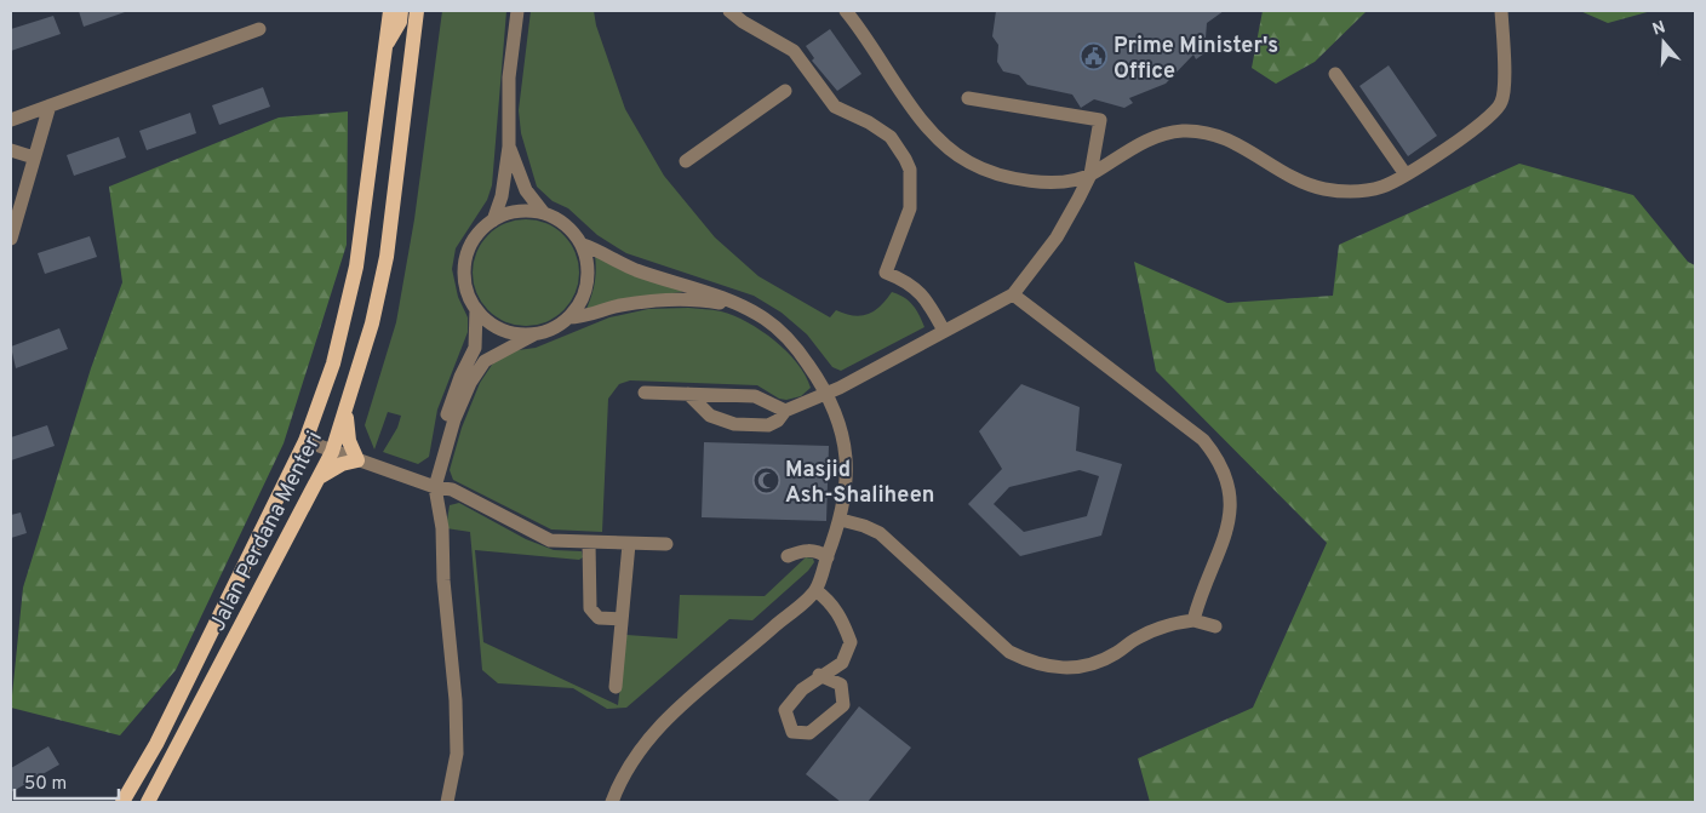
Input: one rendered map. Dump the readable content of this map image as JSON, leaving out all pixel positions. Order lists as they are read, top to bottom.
{
  "streets": {
    "main road": ["Jalan Perdana Menteri"]
  },
  "places": {
    "public building": ["Prime Minister's Office"],
    "mosque": ["Masjid Ash-Shaliheen"]
  },
  "scale_bar": "50 m",
  "north": "top"
}
